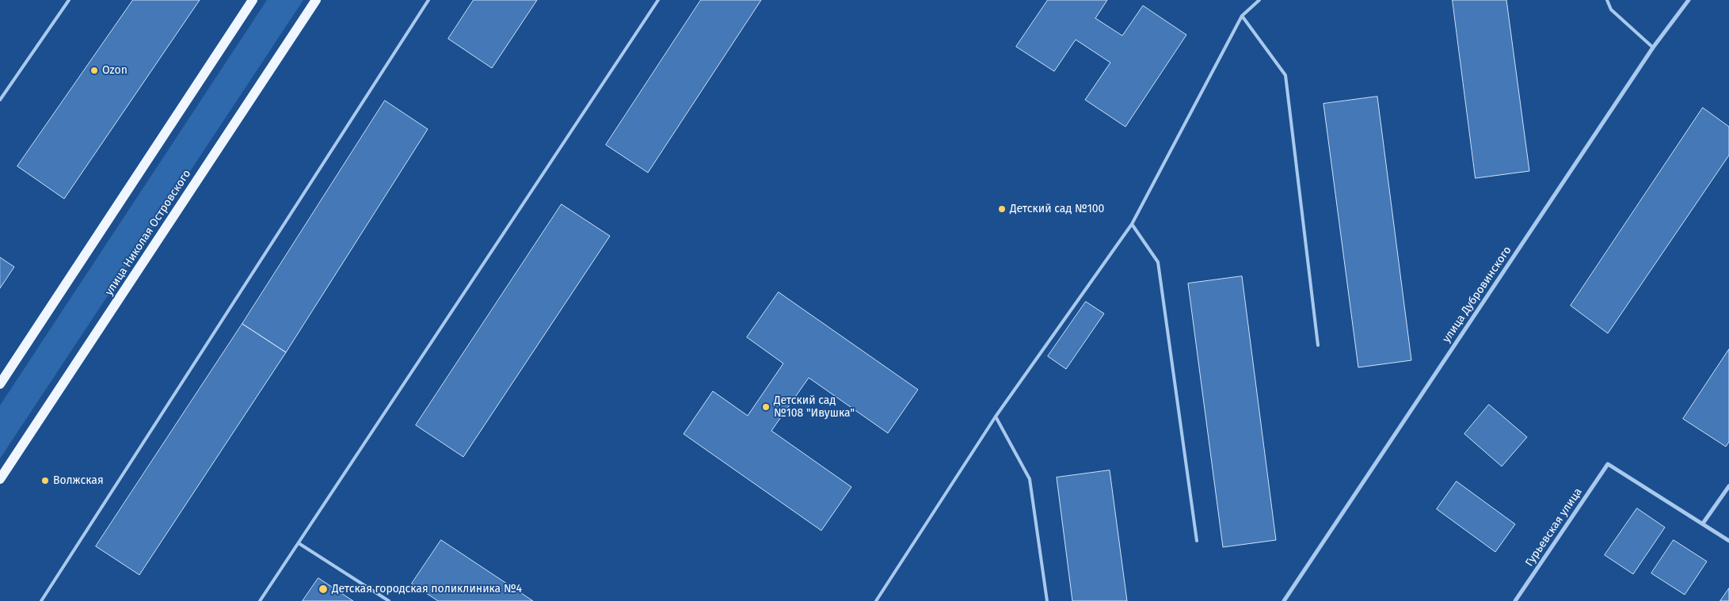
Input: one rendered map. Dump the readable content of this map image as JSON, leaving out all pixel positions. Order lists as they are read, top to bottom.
{
  "streets": {
    "main road": ["улица Николая Островского"],
    "street": ["улица Дубровинского", "Гурьевская улица"]
  },
  "places": [
    "Ozon",
    "Детский сад №100",
    "Детский сад №108 \"Ивушка\"",
    "Волжская",
    "Детская городская поликлиника №4"
  ]
}
